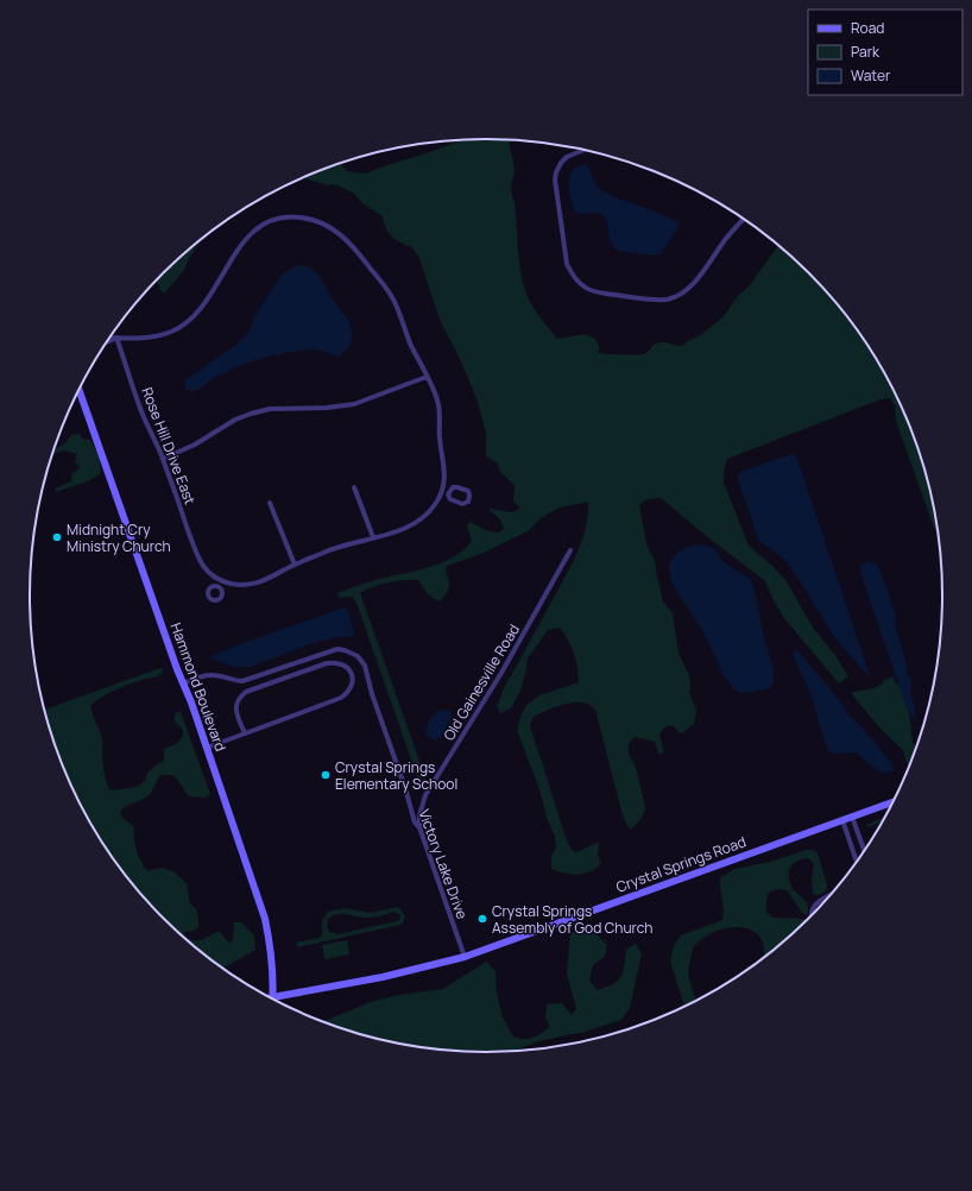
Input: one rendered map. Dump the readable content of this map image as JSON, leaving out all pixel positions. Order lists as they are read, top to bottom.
{
  "streets": {
    "street": [
      "Rose Hill Drive East",
      "Old Gainesville Road",
      "Hammond Boulevard",
      "Victory Lake Drive",
      "Crystal Springs Road"
    ]
  },
  "crossings": [
    ["Old Gainesville Road", "Victory Lake Drive"],
    ["Hammond Boulevard", "Victory Lake Drive"],
    ["Hammond Boulevard", "Crystal Springs Road"],
    ["Victory Lake Drive", "Crystal Springs Road"]
  ],
  "places": ["Midnight Cry Ministry Church", "Crystal Springs Elementary School", "Crystal Springs Assembly of God Church"],
  "legend": ["Road", "Park", "Water"]
}
